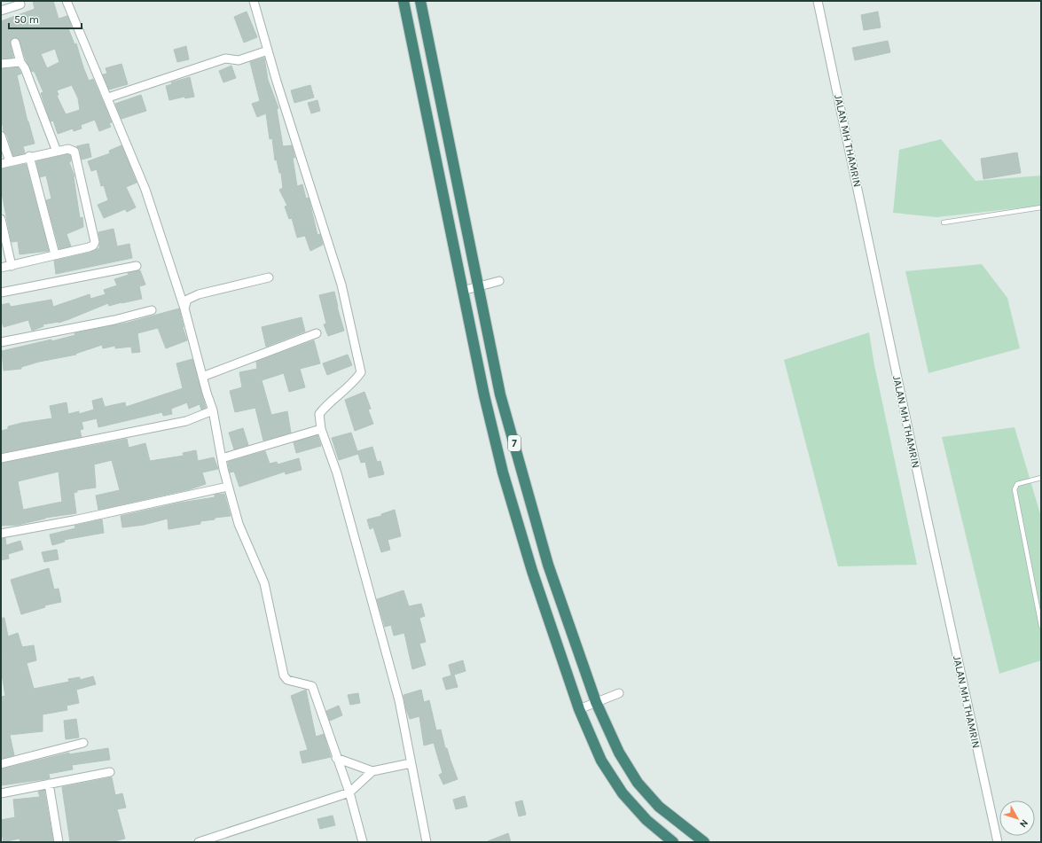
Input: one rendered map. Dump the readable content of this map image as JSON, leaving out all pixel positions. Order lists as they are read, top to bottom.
{
  "streets": {
    "highway": ["7"],
    "street": ["JALAN MH THAMRIN"]
  },
  "scale_bar": "50 m",
  "north": "bottom right"
}
